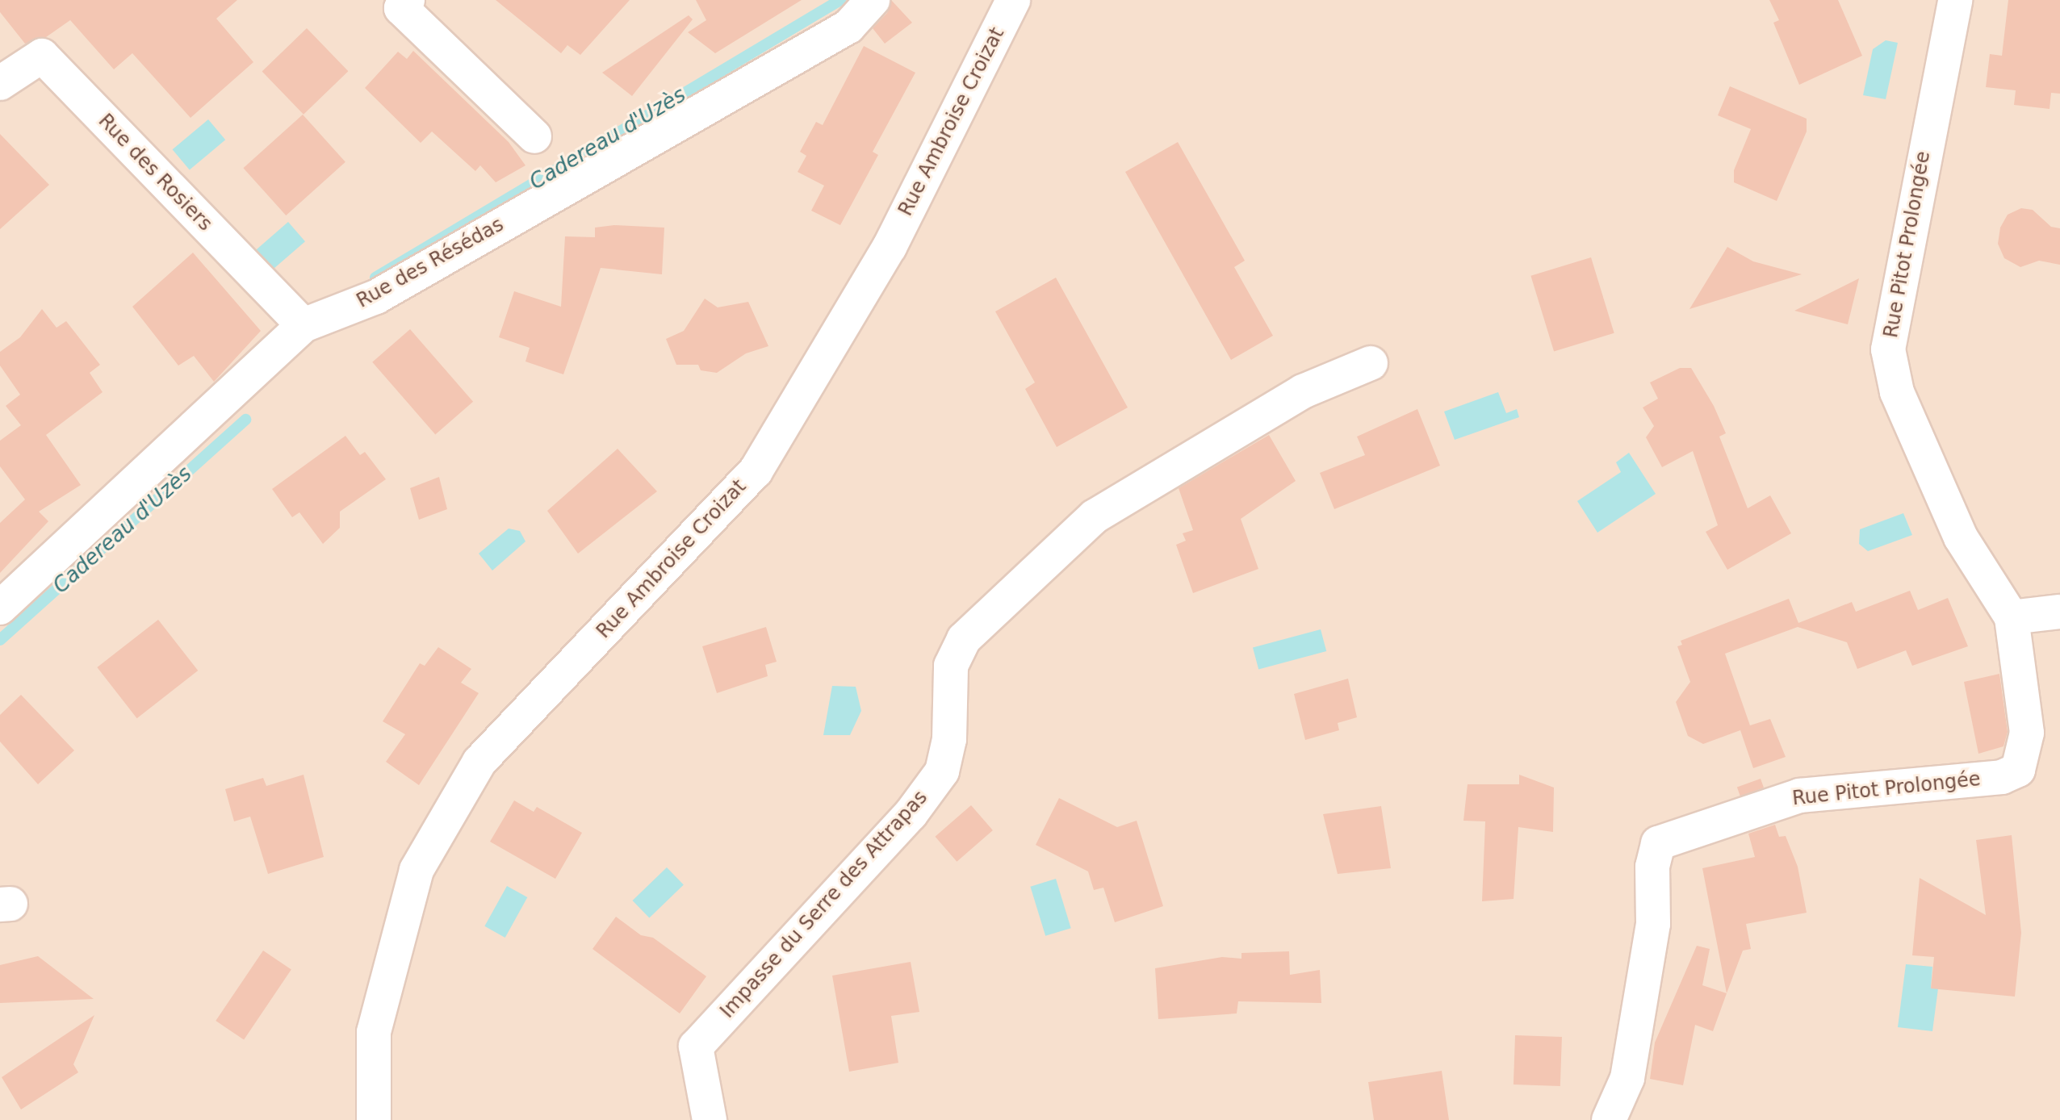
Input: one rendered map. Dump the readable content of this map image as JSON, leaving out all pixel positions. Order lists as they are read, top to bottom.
{
  "streets": {
    "street": [
      "Rue Ambroise Croizat",
      "Rue des Rosiers",
      "Rue Pitot Prolongée",
      "Rue des Résédas",
      "Impasse du Serre des Attrapas"
    ]
  },
  "crossings": [
    ["Rue des Rosiers", "Rue des Résédas"]
  ],
  "water": ["Cadereau d'Uzès"]
}
